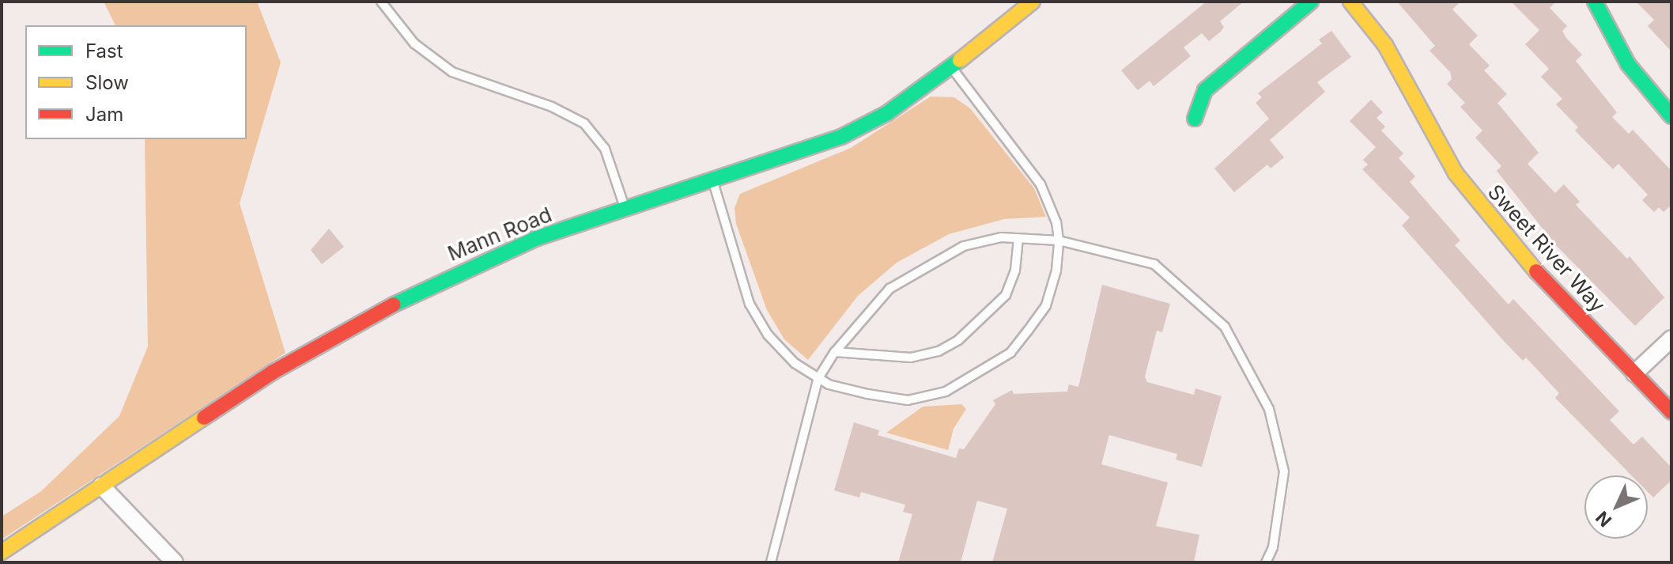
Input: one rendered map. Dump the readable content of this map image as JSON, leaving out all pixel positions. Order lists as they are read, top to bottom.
{
  "streets": {
    "main road": ["Mann Road", "Sweet River Way"]
  },
  "legend": ["Fast", "Slow", "Jam"],
  "north": "bottom left"
}
